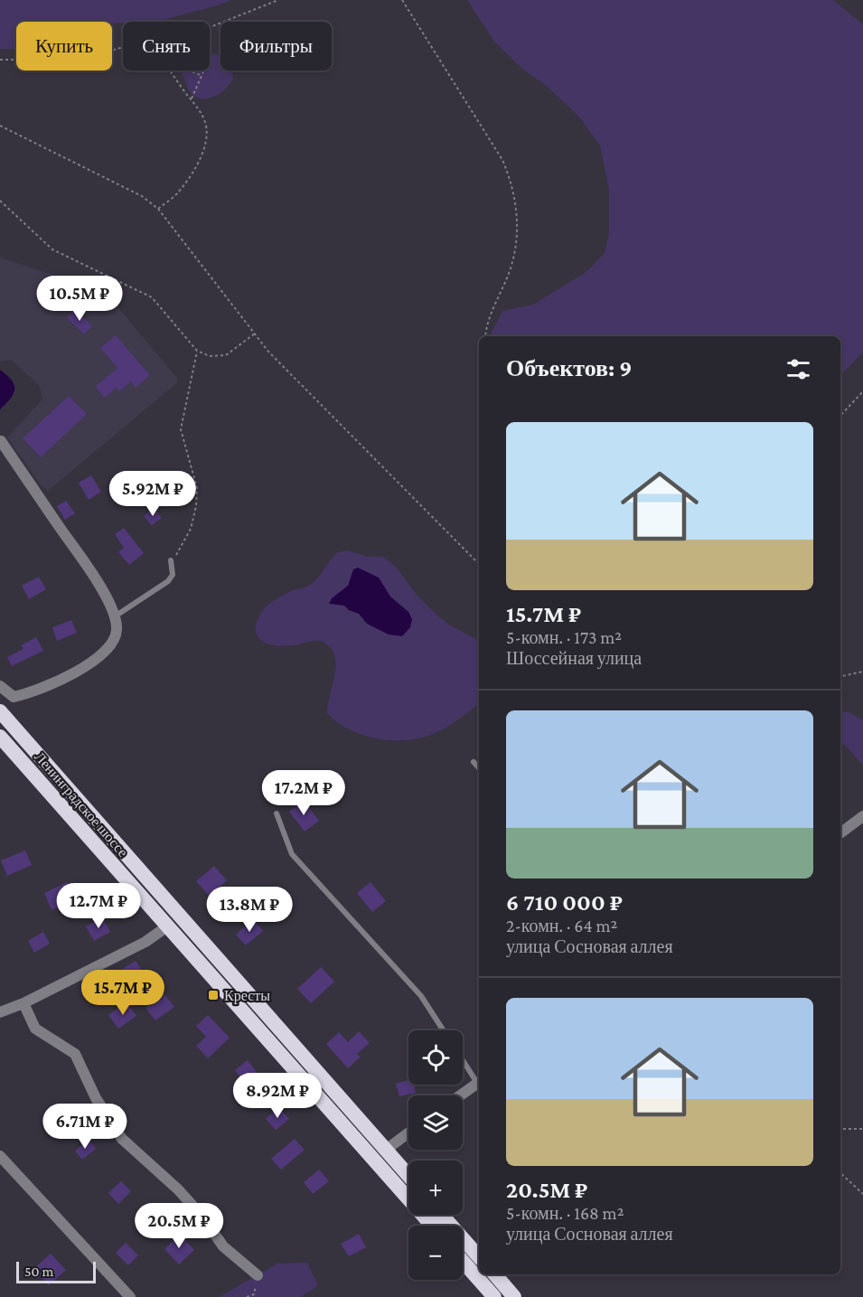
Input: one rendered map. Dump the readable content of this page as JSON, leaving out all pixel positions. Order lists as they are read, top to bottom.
{
  "streets": {
    "highway": ["Ленинградское шоссе"]
  },
  "places": {
    "transit": ["Кресты"]
  },
  "scale_bar": "50 m",
  "page": {
    "chip": ["Купить", "Снять", "Фильтры"],
    "price": [
      "10.5M ₽",
      "5.92M ₽",
      "17.2M ₽",
      "12.7M ₽",
      "13.8M ₽",
      "15.7M ₽",
      "8.92M ₽",
      "6.71M ₽",
      "20.5M ₽"
    ],
    "heading": "Объектов: 9",
    "list": [
      {
        "name": "15.7M ₽",
        "note": "5-комн. · 173 m² · Шоссейная улица"
      },
      {
        "name": "6 710 000 ₽",
        "note": "2-комн. · 64 m² · улица Сосновая аллея"
      },
      {
        "name": "20.5M ₽",
        "note": "5-комн. · 168 m² · улица Сосновая аллея"
      }
    ],
    "map_buttons": ["+", "−"],
    "scale": "50 m"
  }
}
